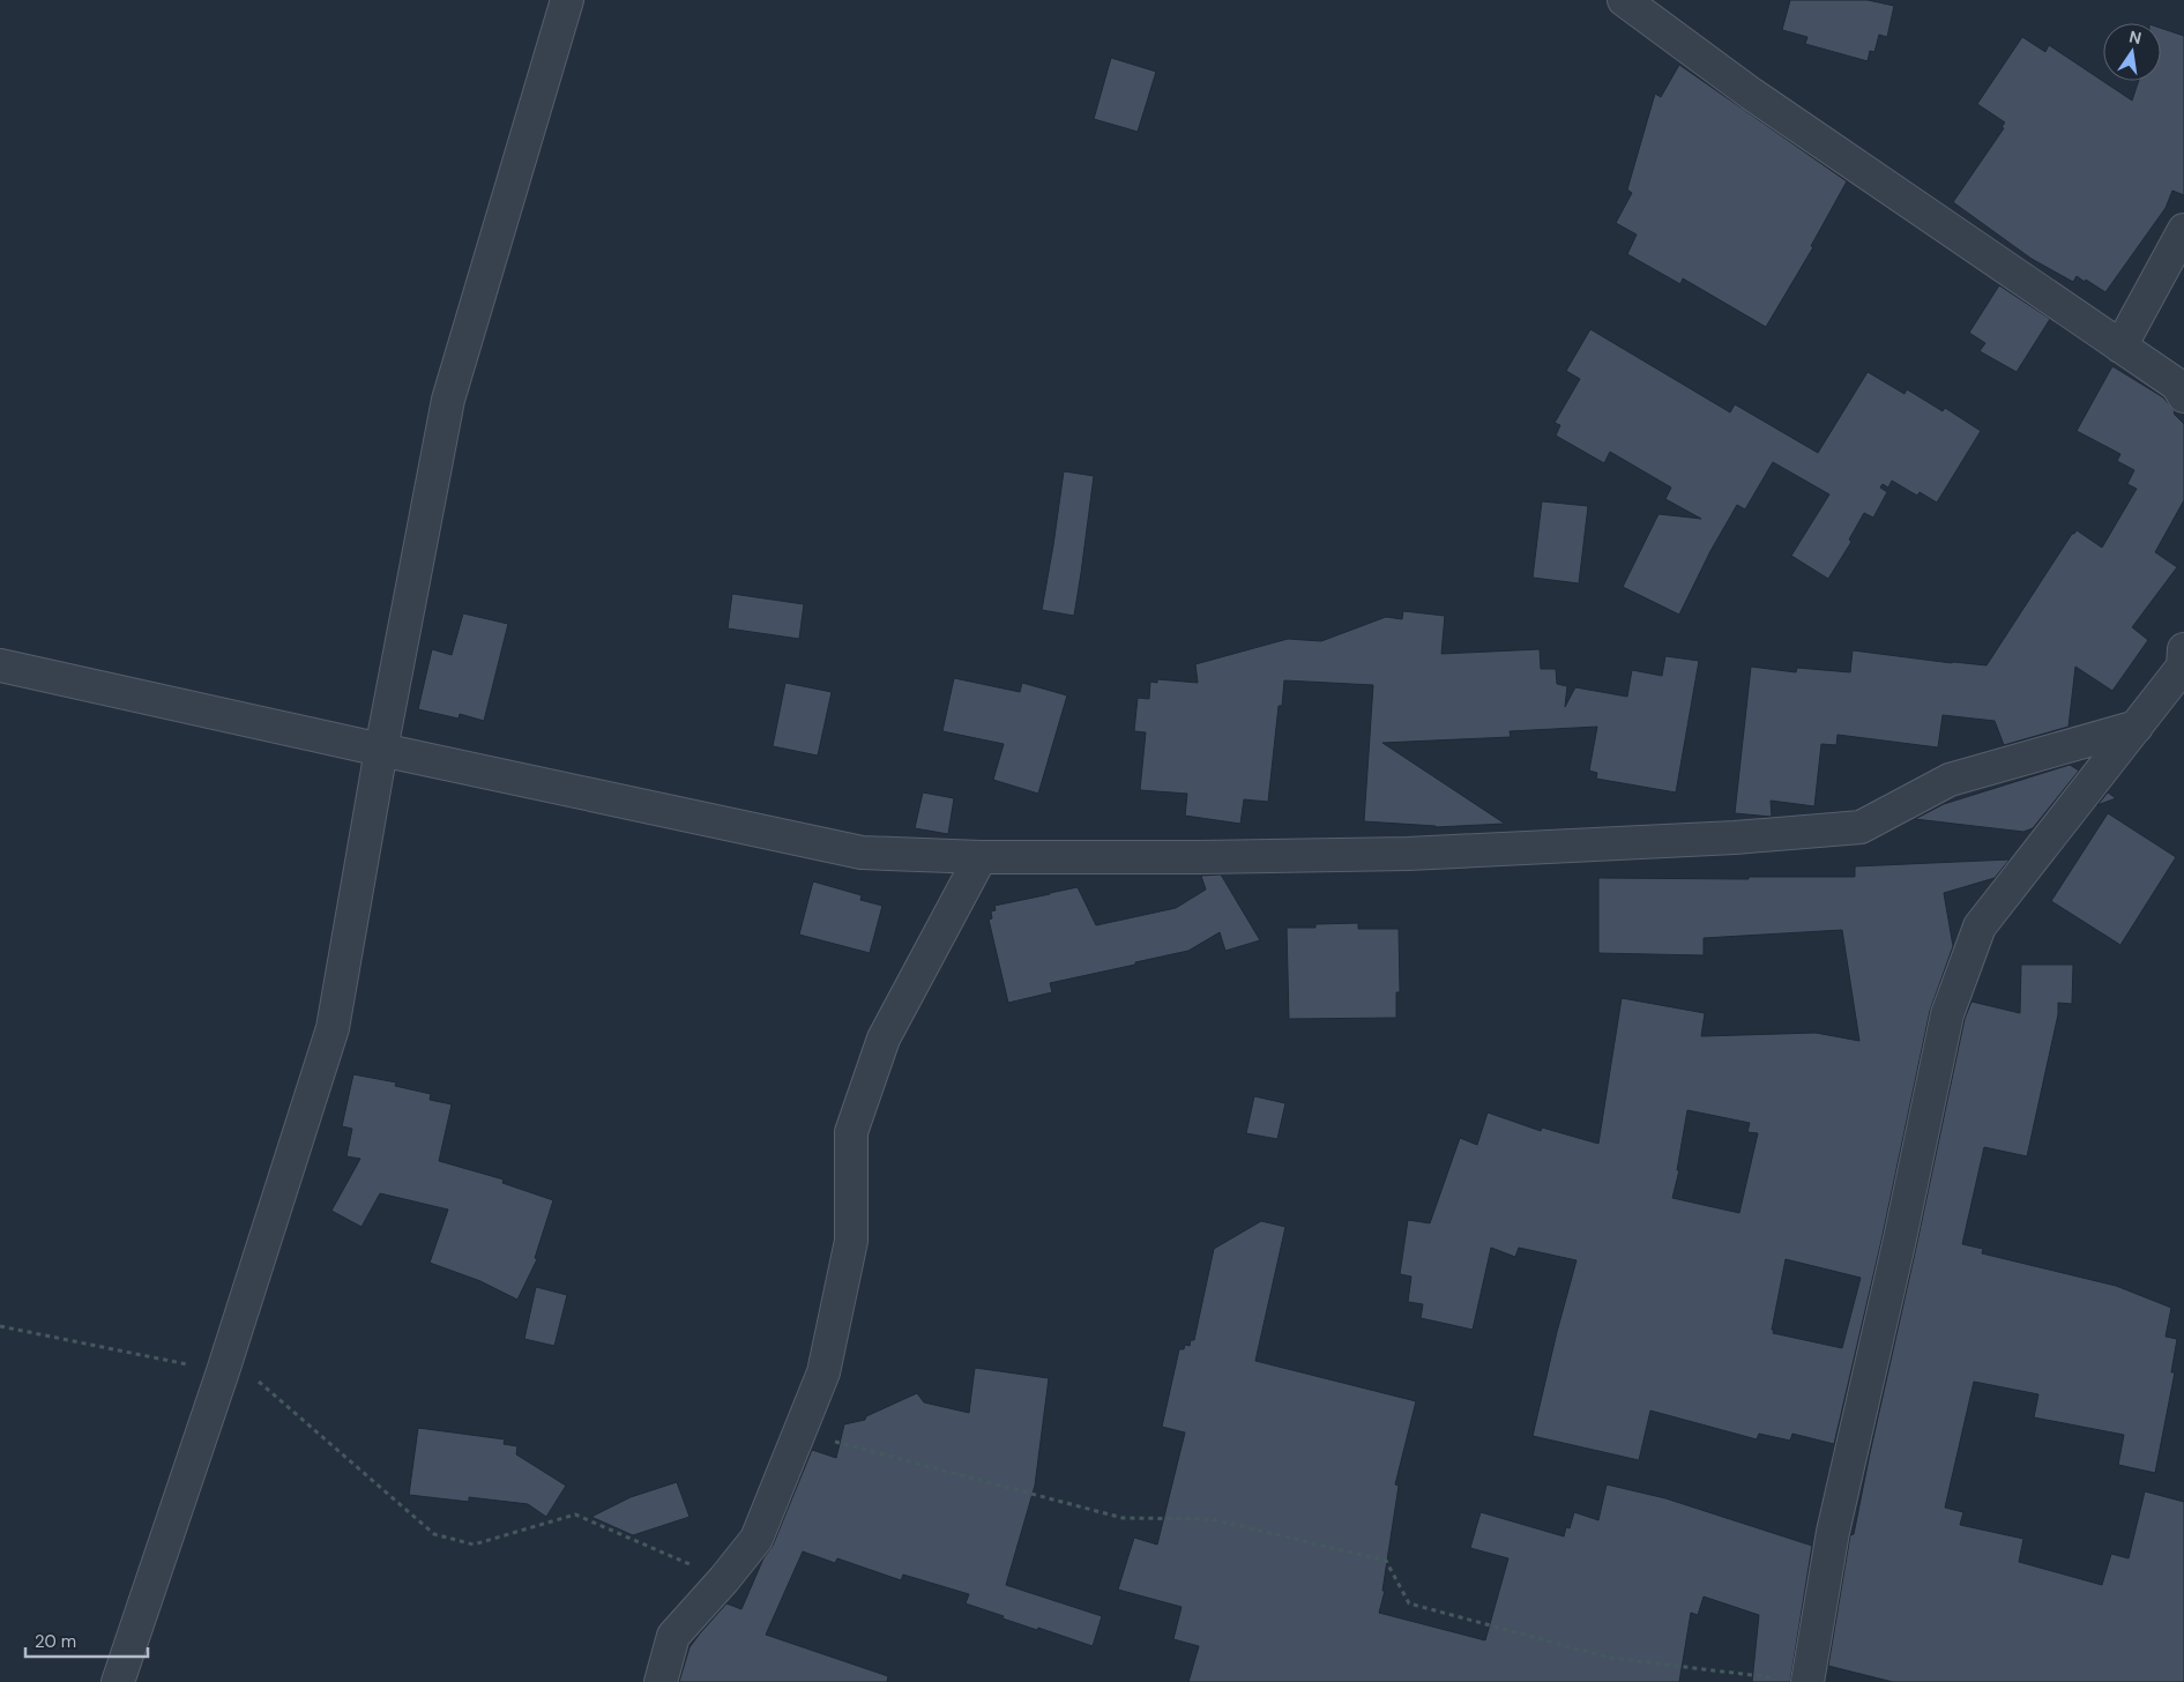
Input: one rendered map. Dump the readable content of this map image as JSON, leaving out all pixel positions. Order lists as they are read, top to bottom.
{
  "scale_bar": "20 m",
  "north": "top"
}
